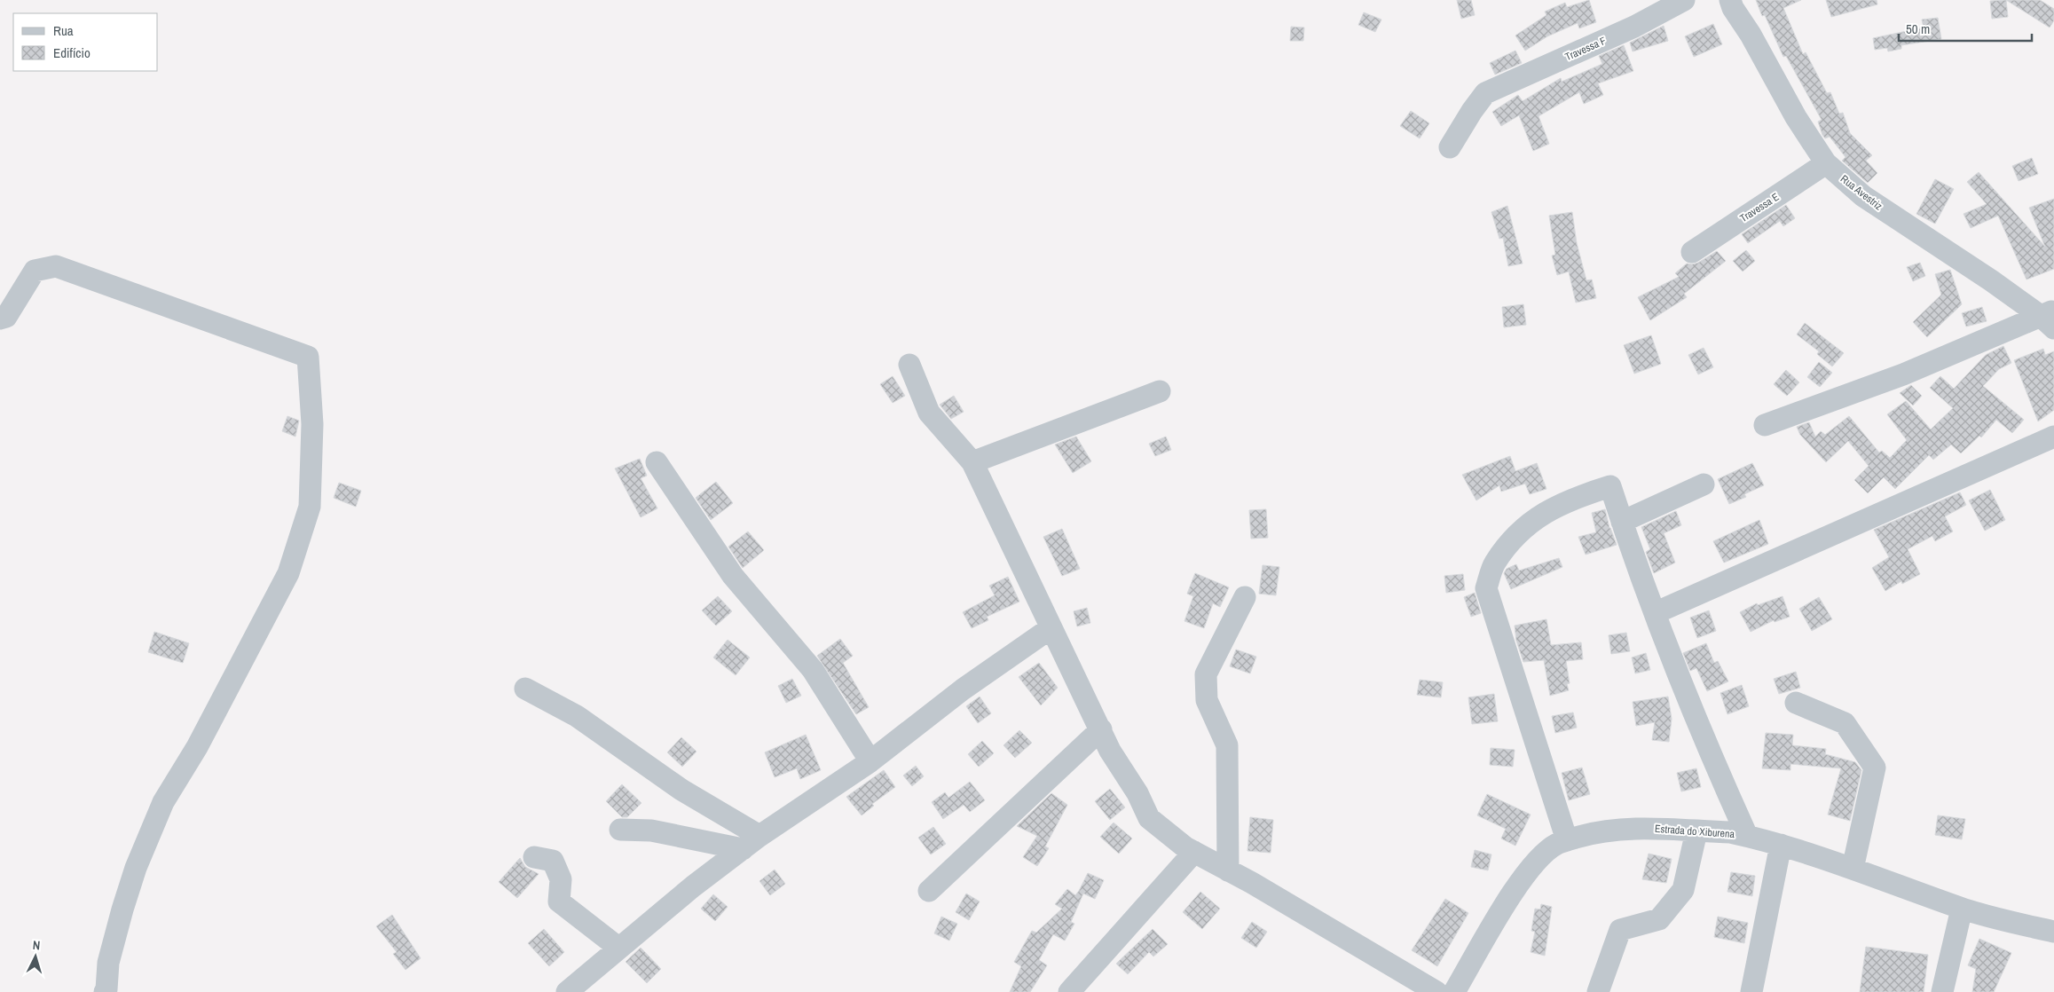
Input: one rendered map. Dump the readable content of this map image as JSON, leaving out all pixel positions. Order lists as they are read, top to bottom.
{
  "streets": {
    "street": [
      "Travessa F",
      "Rua Avestriz",
      "Travessa E",
      "Estrada do Xiburena"
    ]
  },
  "crossings": [
    ["Rua Avestriz", "Travessa E"]
  ],
  "legend": ["Rua", "Edifício"],
  "scale_bar": "50 m",
  "north": "top"
}
